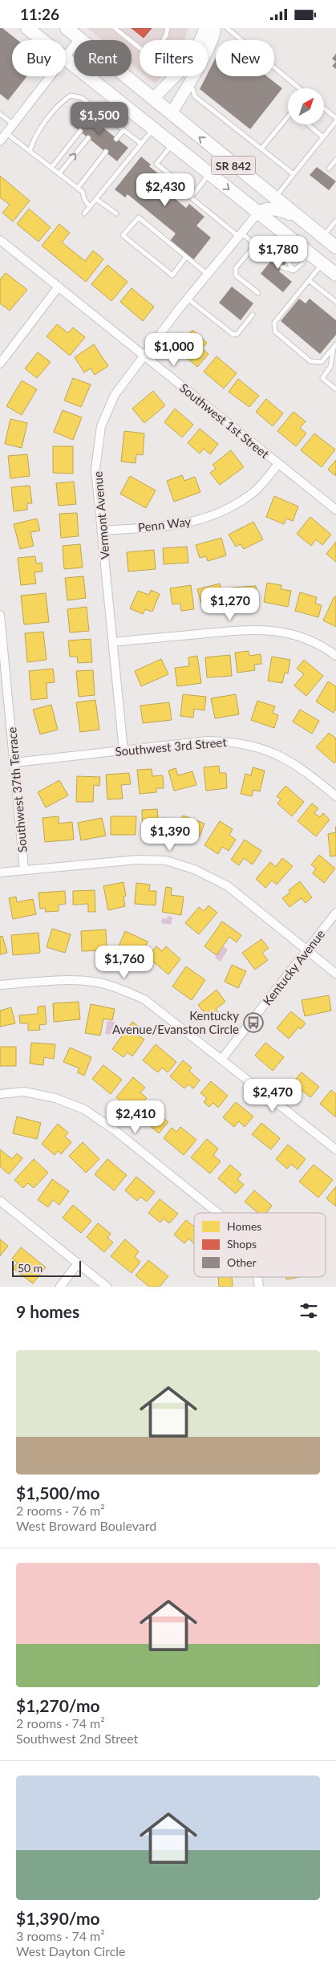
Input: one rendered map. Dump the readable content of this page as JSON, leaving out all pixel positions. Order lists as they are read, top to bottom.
{
  "streets": {
    "main road": ["SR 842"],
    "street": [
      "Southwest 1st Street",
      "Vermont Avenue",
      "Penn Way",
      "Southwest 3rd Street",
      "Southwest 37th Terrace",
      "Kentucky Avenue"
    ]
  },
  "crossings": [
    ["SR 842", "Vermont Avenue"],
    ["Southwest 1st Street", "Vermont Avenue"],
    ["Southwest 1st Street", "Penn Way"],
    ["Vermont Avenue", "Penn Way"],
    ["Vermont Avenue", "Southwest 3rd Street"],
    ["Southwest 3rd Street", "Southwest 37th Terrace"]
  ],
  "places": {
    "bus stop": ["Kentucky Avenue/Evanston Circle"]
  },
  "legend": ["Homes", "Shops", "Other"],
  "scale_bar": "50 m",
  "north": "top right",
  "page": {
    "status": "11:26",
    "chip": [
      "Buy",
      "Rent",
      "Filters",
      "New"
    ],
    "price": [
      "$1,500",
      "$2,430",
      "$1,780",
      "$1,000",
      "$1,270",
      "$1,390",
      "$1,760",
      "$2,470",
      "$2,410"
    ],
    "scale": "50 m",
    "heading": "9 homes",
    "list": [
      {
        "name": "$1,500/mo",
        "note": "2 rooms · 76 m² · West Broward Boulevard"
      },
      {
        "name": "$1,270/mo",
        "note": "2 rooms · 74 m² · Southwest 2nd Street"
      },
      {
        "name": "$1,390/mo",
        "note": "3 rooms · 74 m² · West Dayton Circle"
      }
    ]
  }
}
